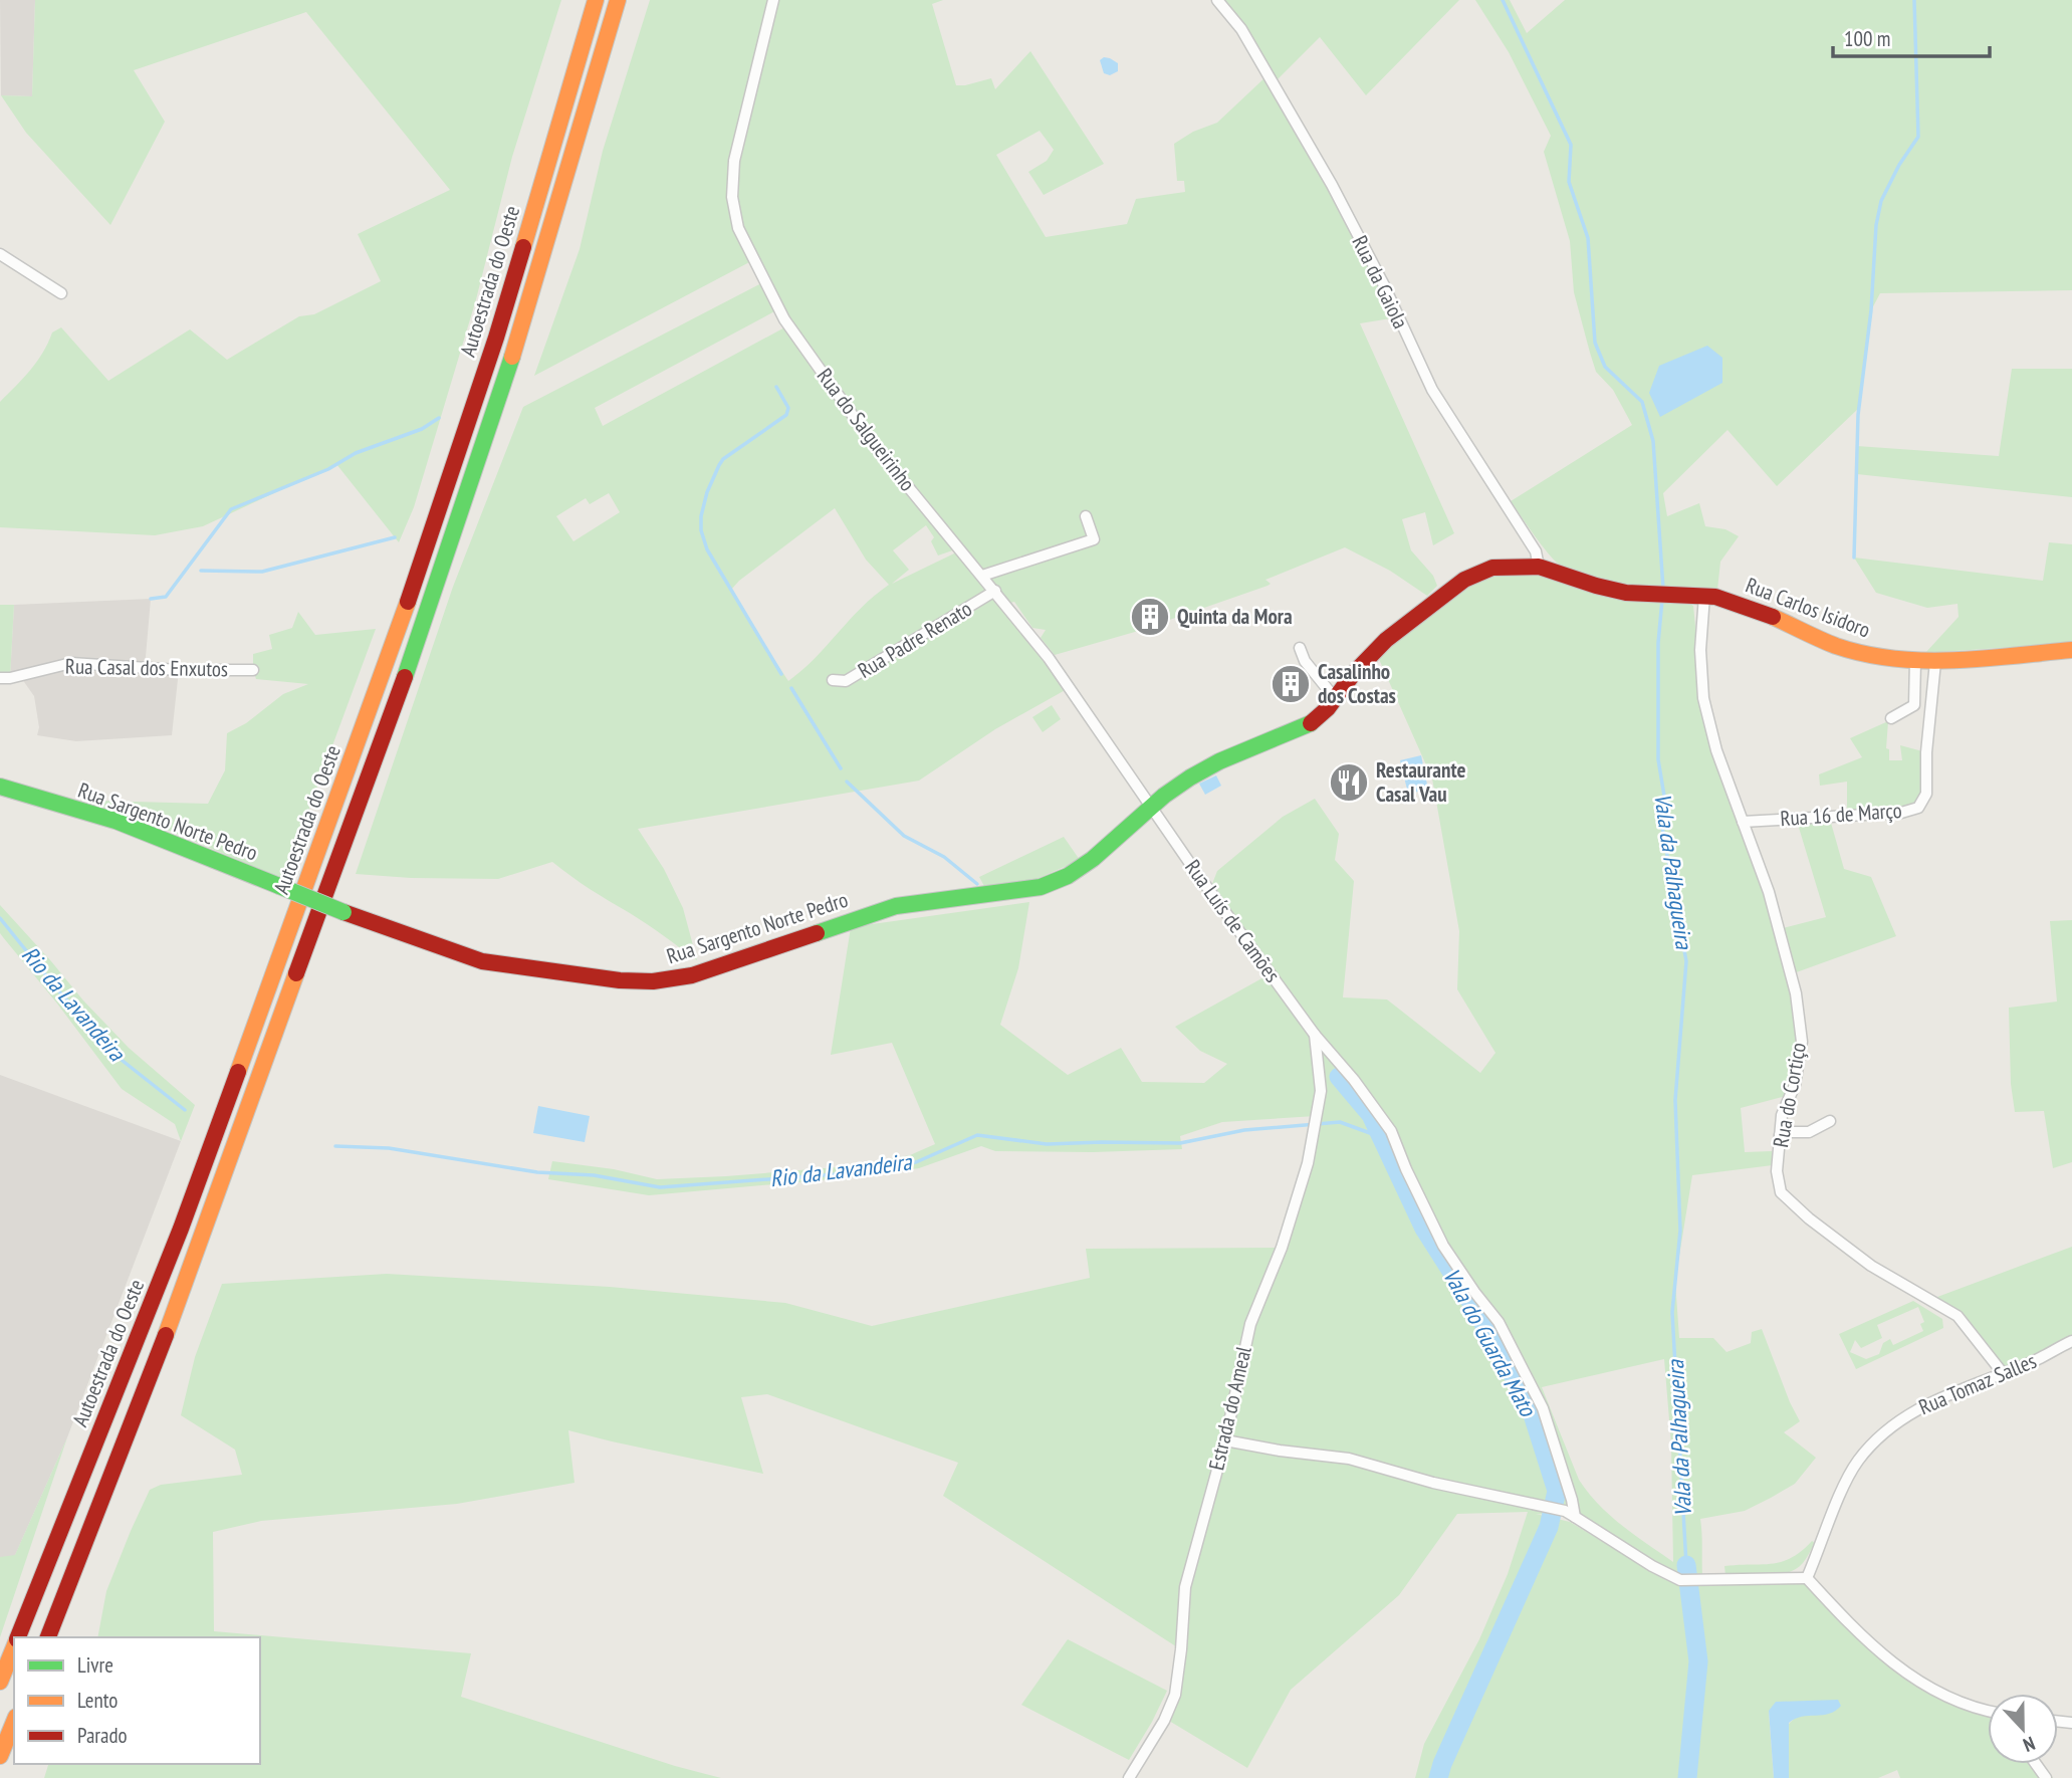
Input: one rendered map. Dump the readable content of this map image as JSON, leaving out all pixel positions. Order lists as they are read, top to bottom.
{
  "streets": {
    "main road": ["Autoestrada do Oeste", "Rua Carlos Isidoro", "Rua Sargento Norte Pedro"],
    "street": [
      "Rua da Gaiola",
      "Rua do Salgueirinho",
      "Rua Padre Renato",
      "Rua Casal dos Enxutos",
      "Rua 16 de Março",
      "Rua Luís de Camões",
      "Rua do Cortiço",
      "Rua Tomaz Salles",
      "Estrada do Ameal"
    ]
  },
  "crossings": [
    ["Rua da Gaiola", "Rua Carlos Isidoro"],
    ["Rua do Salgueirinho", "Rua Carlos Isidoro"],
    ["Rua do Salgueirinho", "Rua Padre Renato"],
    ["Rua do Salgueirinho", "Rua Sargento Norte Pedro"],
    ["Rua do Salgueirinho", "Rua Luís de Camões"],
    ["Rua Carlos Isidoro", "Rua 16 de Março"],
    ["Rua Carlos Isidoro", "Rua Sargento Norte Pedro"],
    ["Rua Carlos Isidoro", "Rua Luís de Camões"],
    ["Rua Carlos Isidoro", "Rua do Cortiço"],
    ["Rua 16 de Março", "Rua do Cortiço"],
    ["Rua Sargento Norte Pedro", "Rua Luís de Camões"],
    ["Rua Luís de Camões", "Estrada do Ameal"],
    ["Rua do Cortiço", "Rua Tomaz Salles"]
  ],
  "water": ["Vala da Palhagueira", "Rio da Lavandeira", "Vala do Guarda Mato"],
  "places": {
    "building": ["Quinta da Mora", "Casalinho dos Costas"],
    "restaurant": ["Restaurante Casal Vau"]
  },
  "legend": ["Livre", "Lento", "Parado"],
  "scale_bar": "100 m",
  "north": "bottom"
}
